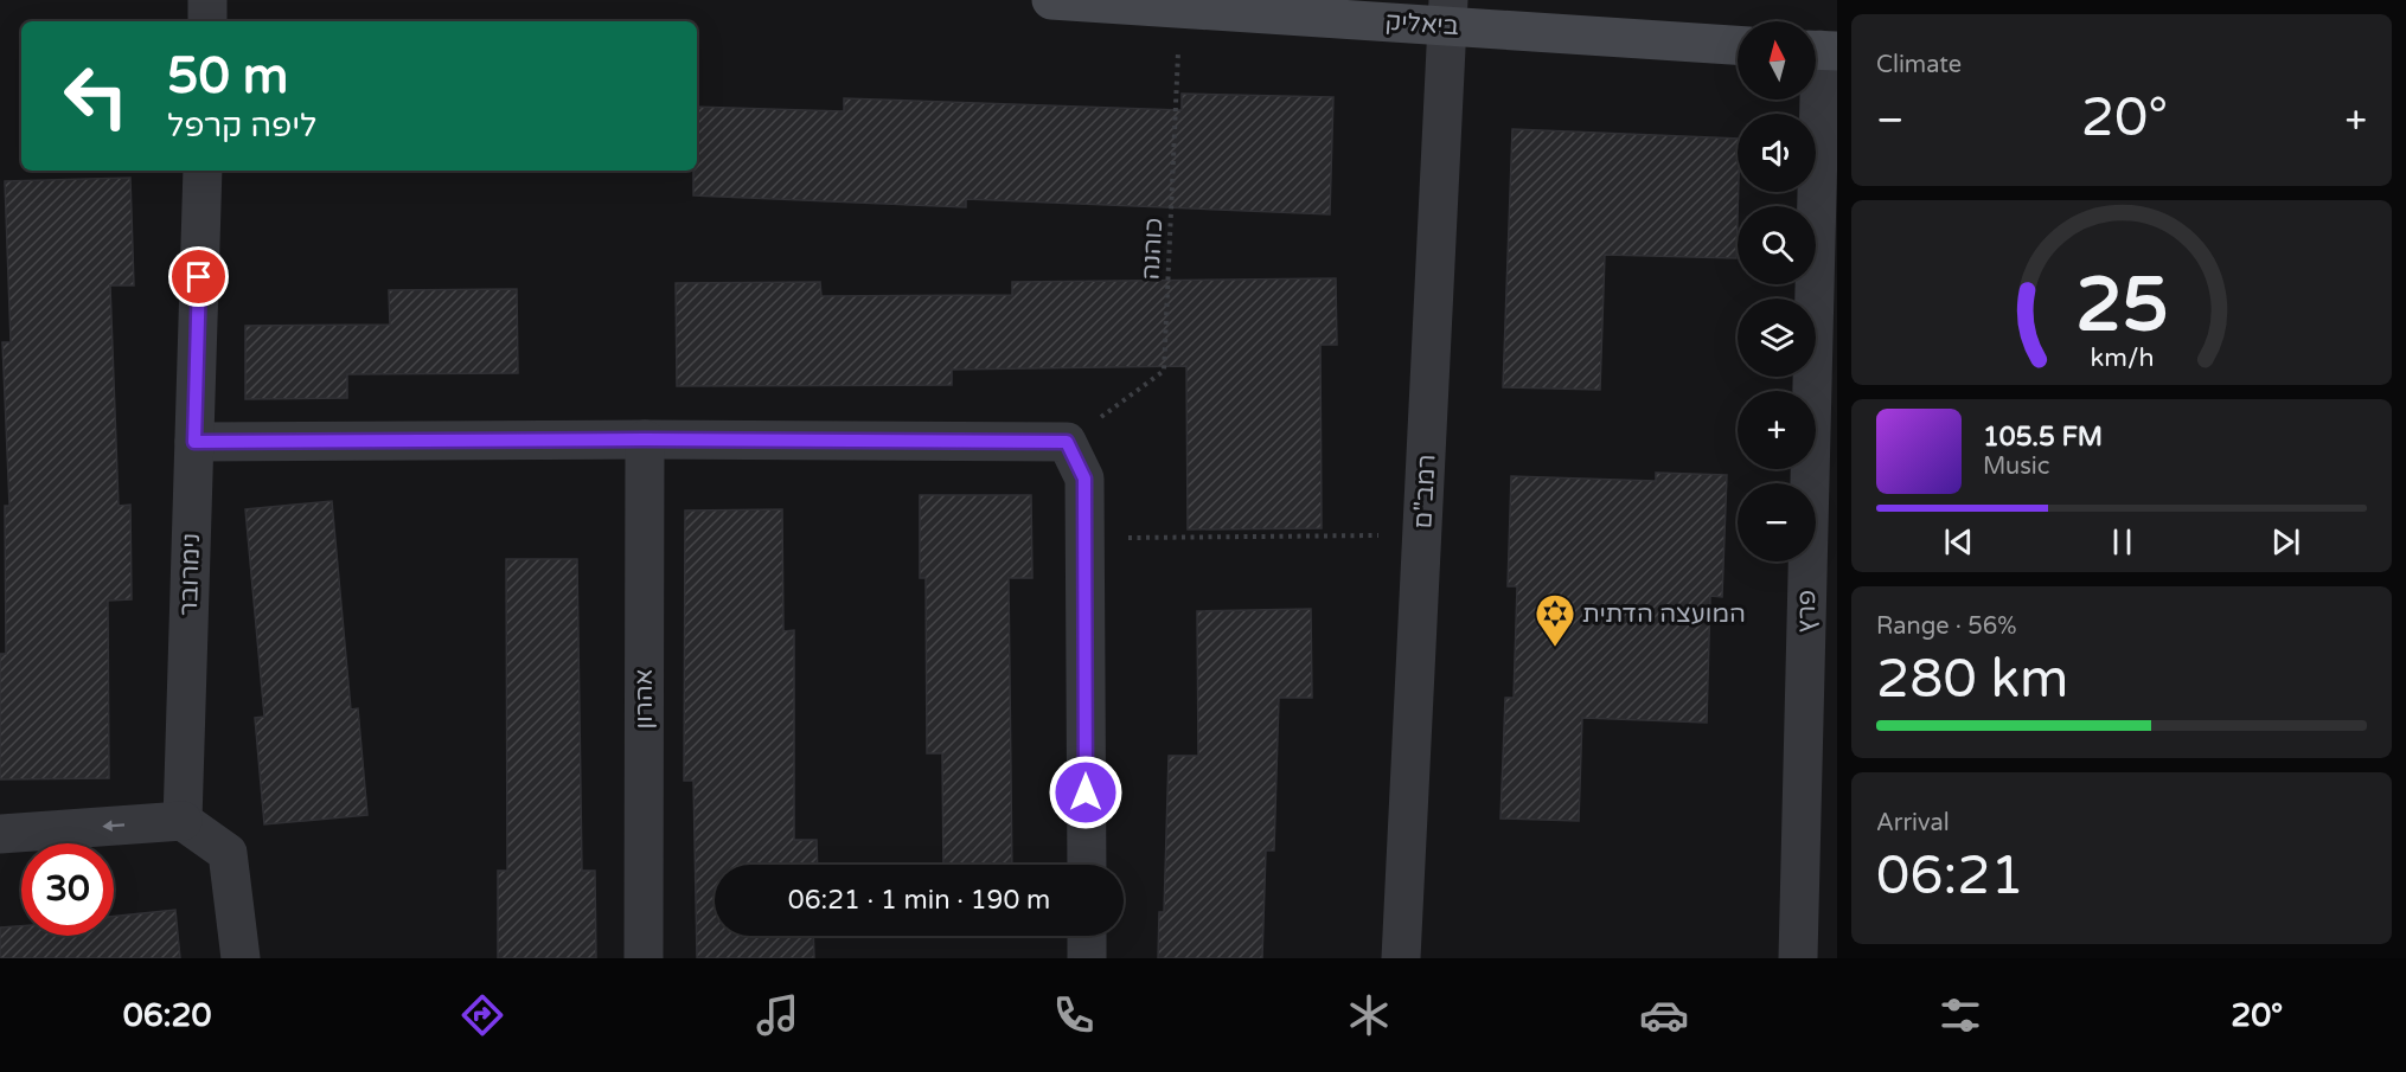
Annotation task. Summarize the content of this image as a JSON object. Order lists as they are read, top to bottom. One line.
{"streets":{"street":["ביאליק","רמב\"ם","נימרובר","פרץ","אהרון"],"path":["כוהנה"]},"crossings":[["ביאליק","כוהנה"],["ביאליק","רמב\"ם"]],"places":{"synagogue":["המועצה הדתית"]},"north":"top","page":{"tile":["Climate",["Range · 56%","280 km"],["Arrival","06:21"]],"map_buttons":["+","−"],"turn":["50 m","ליפה קרפל"],"heat":["−","20°","+"],"song":["105.5 FM","Music"],"limit":"30","trip":"06:21 · 1 min · 190 m","tabs":["06:20","20°"],"gauge":["25","km/h"]}}
